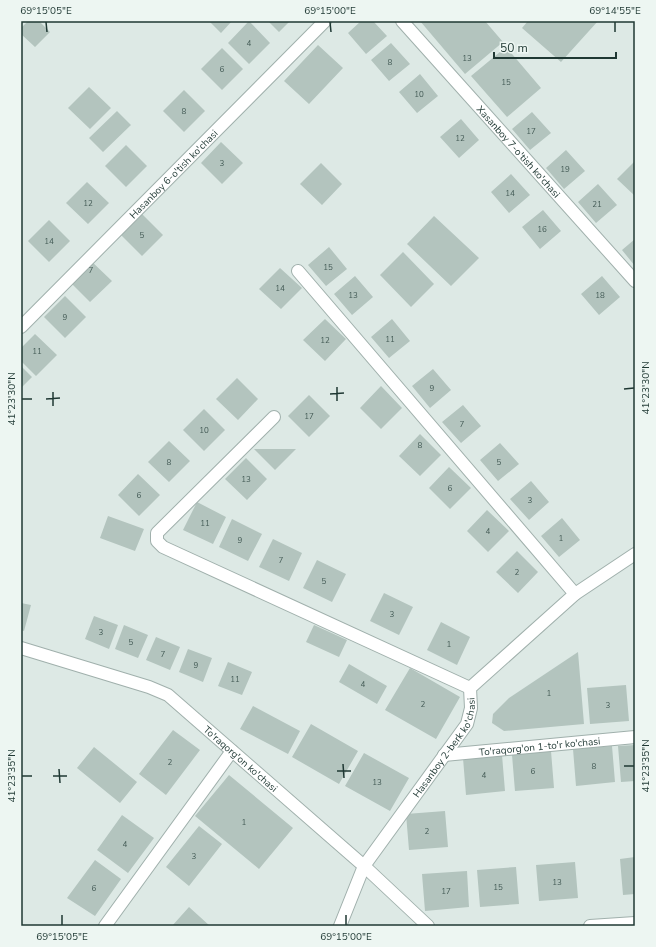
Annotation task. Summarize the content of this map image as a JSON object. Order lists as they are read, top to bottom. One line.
{"streets":{"street":["Xasanboy 7-o'tish ko'chasi","Hasanboy 6-o'tish ko'chasi","To'raqorg'on 1-to'r ko'chasi","Hasanboy 2-berk ko'chasi","To'raqorg'on ko'chasi"]},"crossings":[["To'raqorg'on 1-to'r ko'chasi","Hasanboy 2-berk ko'chasi"],["Hasanboy 2-berk ko'chasi","To'raqorg'on ko'chasi"]],"house_numbers":["4","13","8","6","15","10","8","17","12","3","19","14","12","21","16","5","14","15","7","14","13","18","9","11","12","11","9","17","7","10","8","8","5","13","6","6","3","11","4","1","9","7","2","5","3","3","5","1","7","9","11","4","1","2","3","2","8","6","4","13","1","2","4","3","13","15","6","17"],"scale_bar":"50 m","coordinates":["69°15'05\"E","69°15'00\"E","69°14'55\"E","41°23'30\"N","41°23'35\"N"]}
